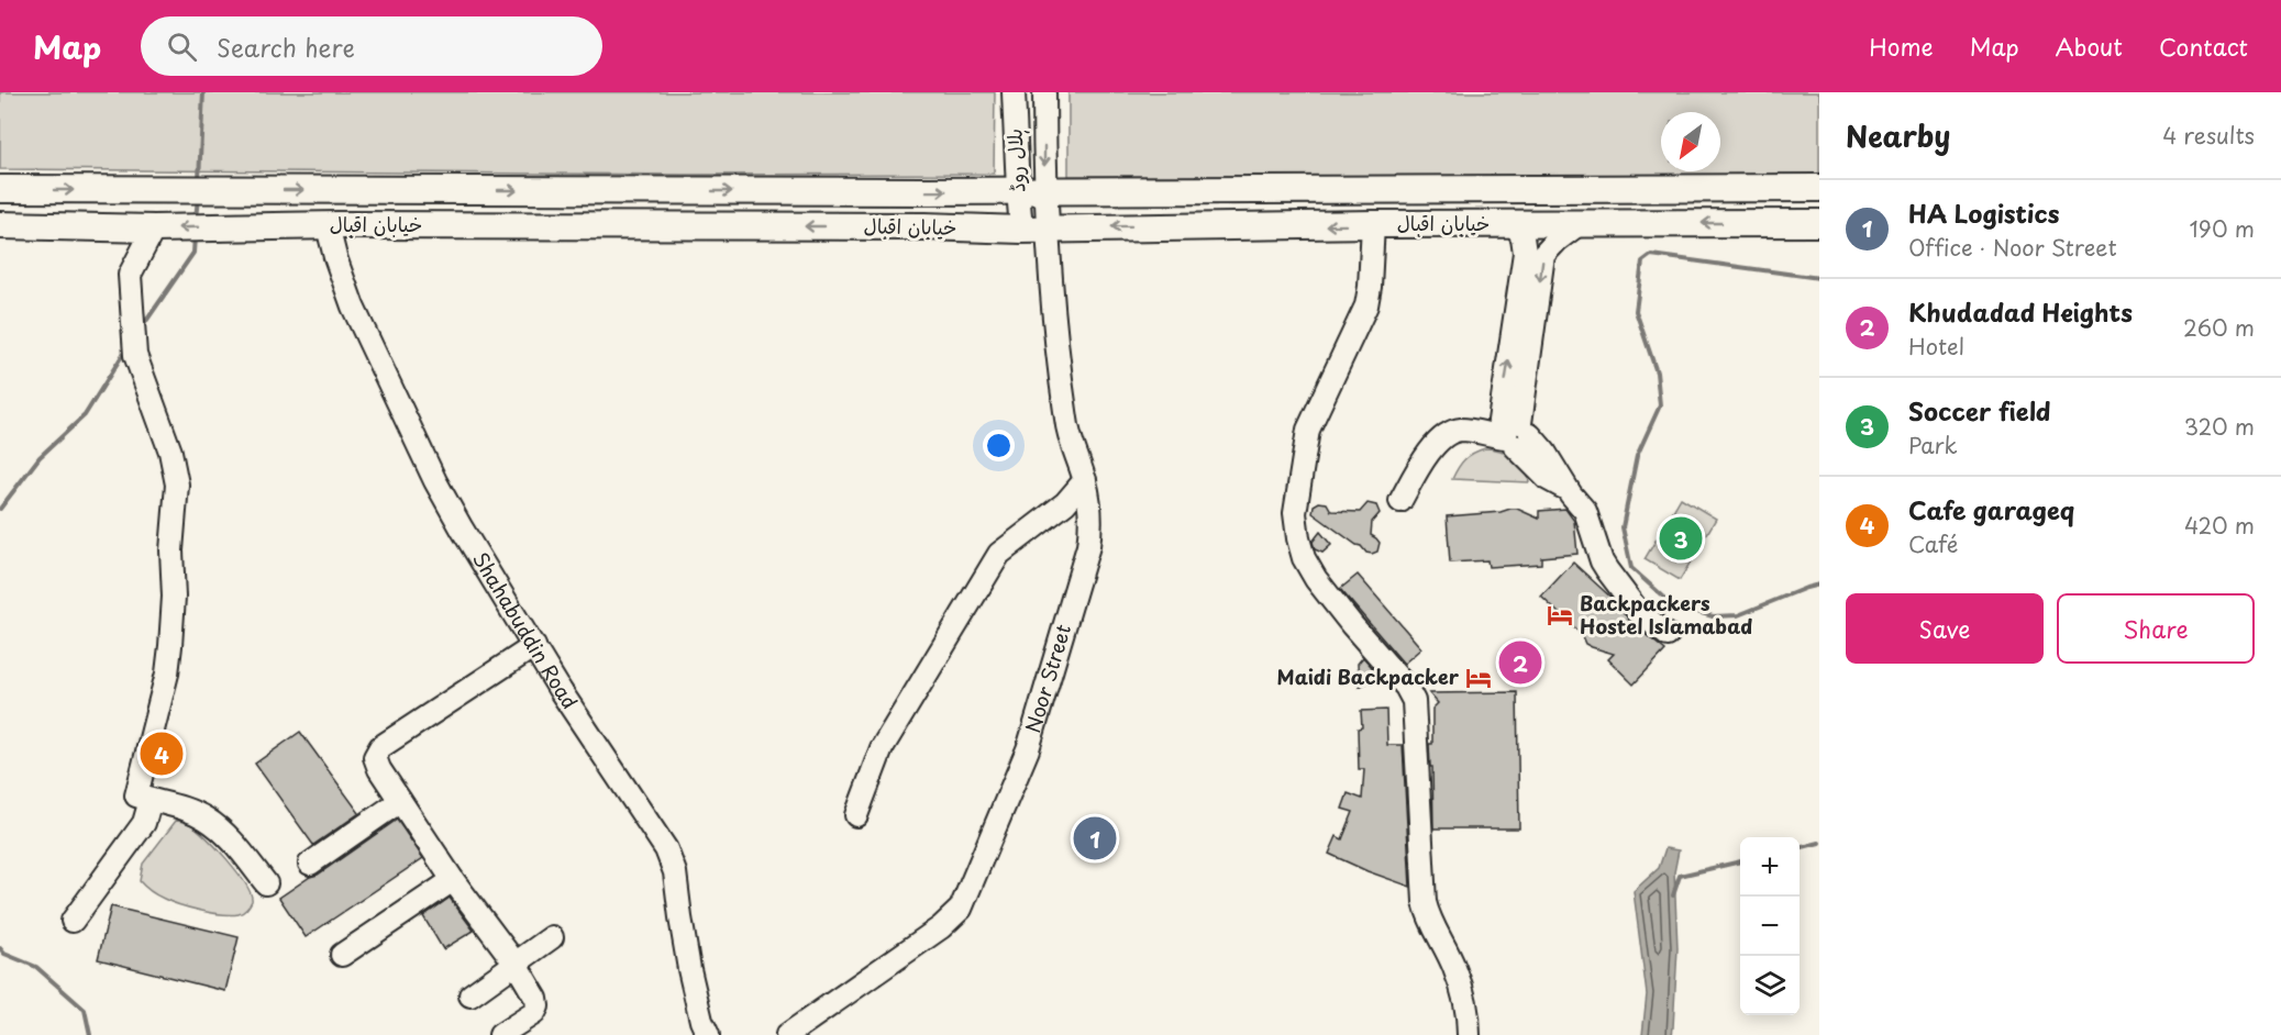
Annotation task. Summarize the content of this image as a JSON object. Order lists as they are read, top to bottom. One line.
{"streets":{"main road":["خیابان اقبال"],"street":["ہلال روڈ","Shahabuddin Road","Noor Street"]},"crossings":[["ہلال روڈ","خیابان اقبال"],["ہلال روڈ","Noor Street"],["خیابان اقبال","Shahabuddin Road"],["خیابان اقبال","Noor Street"]],"places":{"hotel":["Backpackers Hostel Islamabad","Maidi Backpacker"]},"north":"bottom left","page":{"header":"Map","search":"Search here","nav":["Home","Map","About","Contact"],"heading":["Nearby","4 results"],"list":[{"mark":"1","name":"HA Logistics","note":"Office · Noor Street","value":"190 m"},{"mark":"2","name":"Khudadad Heights","note":"Hotel","value":"260 m"},{"mark":"3","name":"Soccer field","note":"Park","value":"320 m"},{"mark":"4","name":"Cafe garageq","note":"Café","value":"420 m"}],"pins":["3","2","4","1"],"buttons":["Save","Share"],"map_buttons":["+","−"]}}
